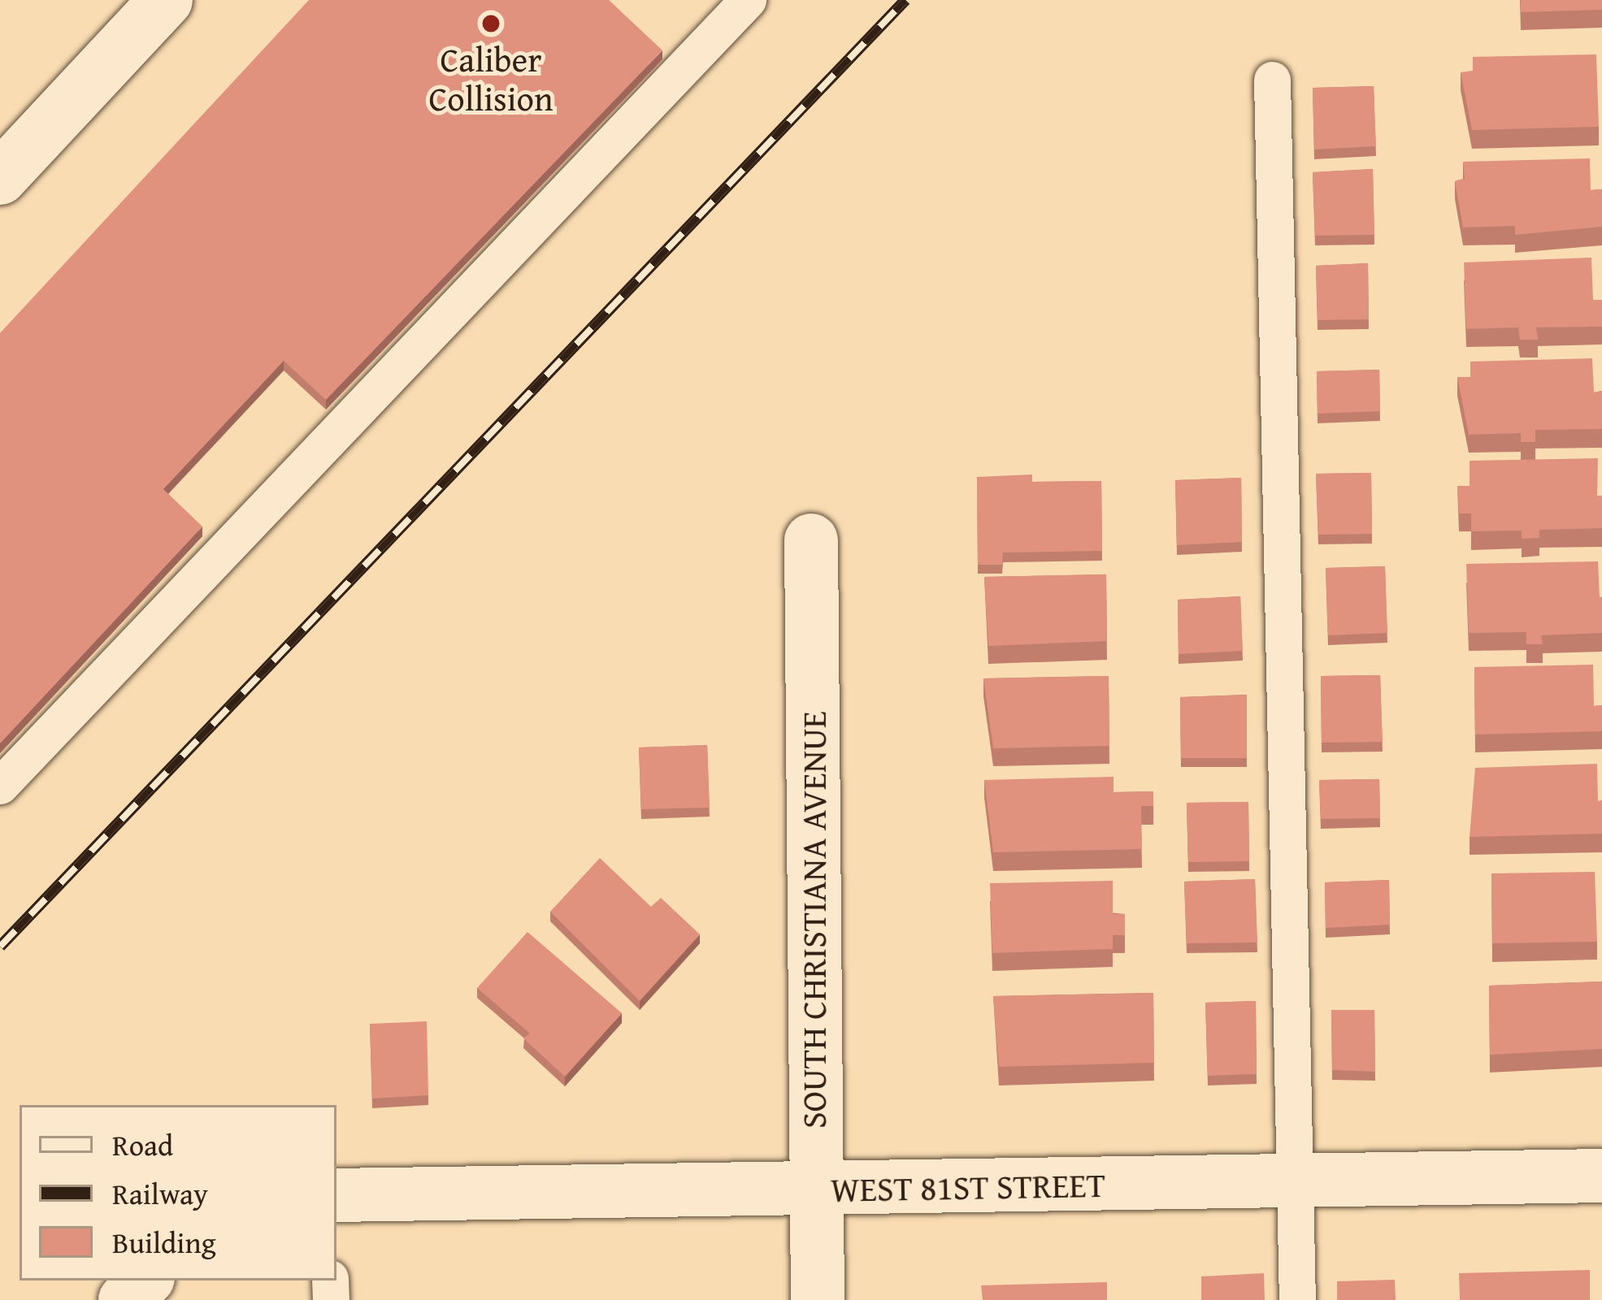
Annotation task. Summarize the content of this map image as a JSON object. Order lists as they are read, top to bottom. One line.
{"streets":{"street":["SOUTH CHRISTIANA AVENUE","WEST 81ST STREET"]},"crossings":[["SOUTH CHRISTIANA AVENUE","WEST 81ST STREET"]],"places":["Caliber Collision"],"legend":["Road","Railway","Building"]}
